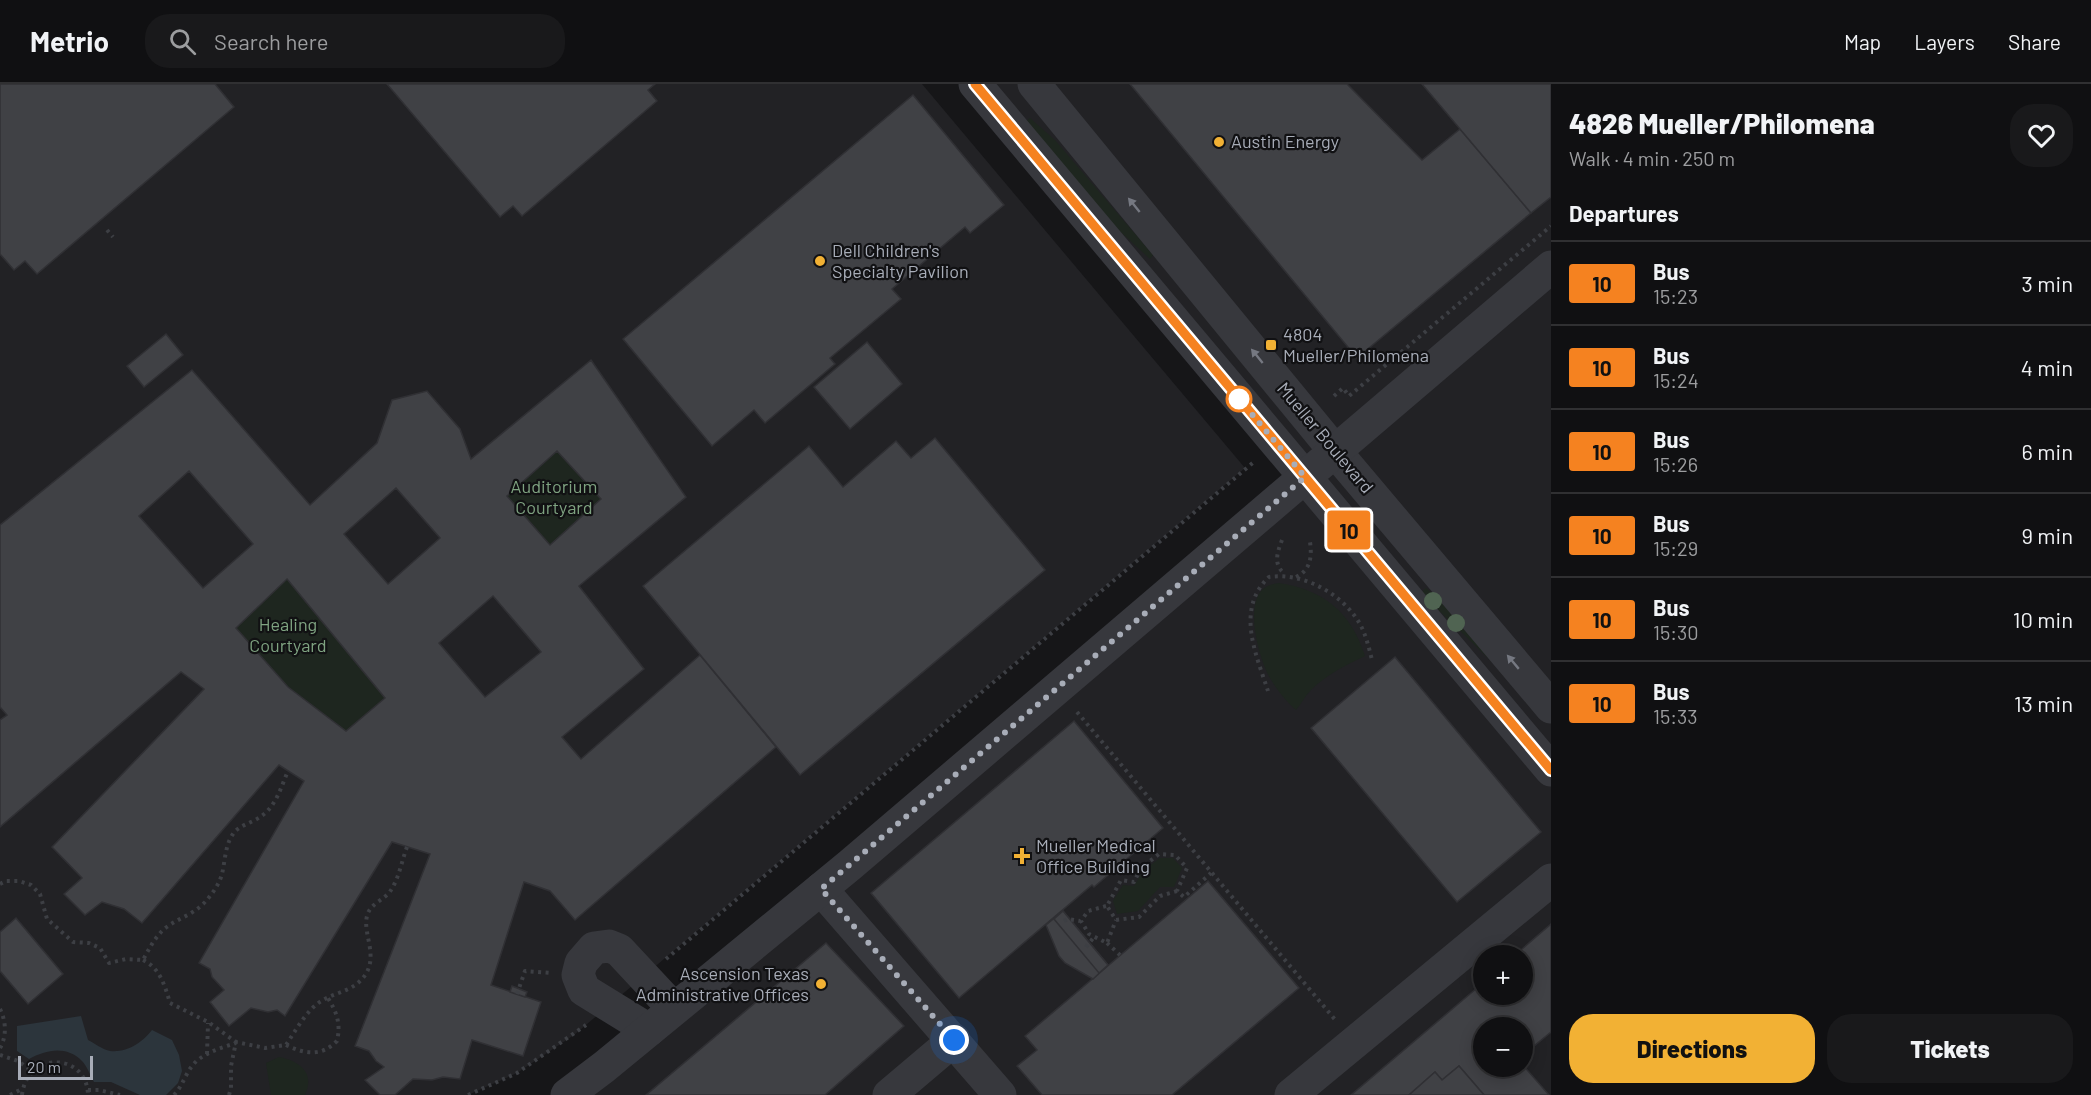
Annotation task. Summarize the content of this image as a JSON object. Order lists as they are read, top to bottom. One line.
{"streets":{"street":["Mueller Boulevard"]},"parks":["Auditorium Courtyard","Healing Courtyard"],"places":{"other":["Austin Energy","Dell Children's Specialty Pavilion","Ascension Texas Administrative Offices"],"transit":["4804 Mueller/Philomena"],"health":["Mueller Medical Office Building"]},"lines":["bus line 10"],"scale_bar":"20 m","page":{"header":"Metrio","search":"Search here","nav":["Map","Layers","Share"],"on_map":"10","heading":[["4826 Mueller/Philomena","Walk · 4 min · 250 m"],"Departures"],"list":[{"mark":"10","name":"Bus","note":"15:23","value":"3 min"},{"mark":"10","name":"Bus","note":"15:24","value":"4 min"},{"mark":"10","name":"Bus","note":"15:26","value":"6 min"},{"mark":"10","name":"Bus","note":"15:29","value":"9 min"},{"mark":"10","name":"Bus","note":"15:30","value":"10 min"},{"mark":"10","name":"Bus","note":"15:33","value":"13 min"}],"map_buttons":["+","−"],"buttons":["Directions","Tickets"],"scale":"20 m"}}
